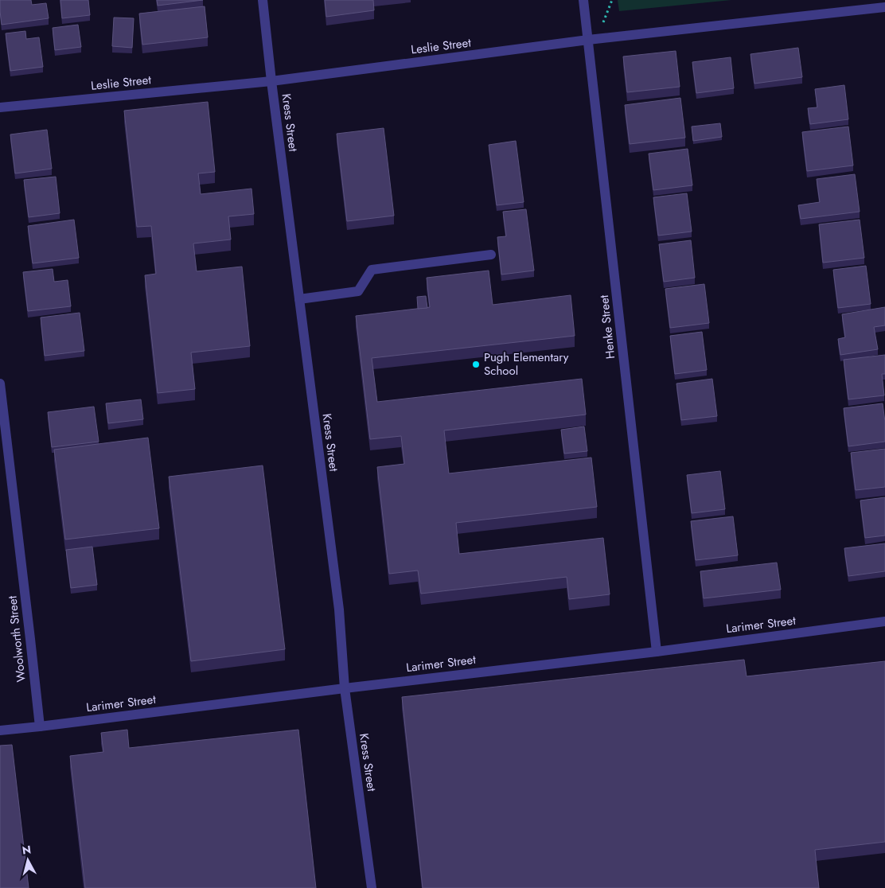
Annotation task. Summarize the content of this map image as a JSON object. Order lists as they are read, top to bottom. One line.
{"streets":{"street":["Leslie Street","Kress Street","Henke Street","Larimer Street","Woolworth Street"]},"crossings":[["Leslie Street","Kress Street"],["Leslie Street","Henke Street"],["Kress Street","Larimer Street"],["Henke Street","Larimer Street"],["Larimer Street","Woolworth Street"]],"places":["Pugh Elementary School"],"north":"top"}
